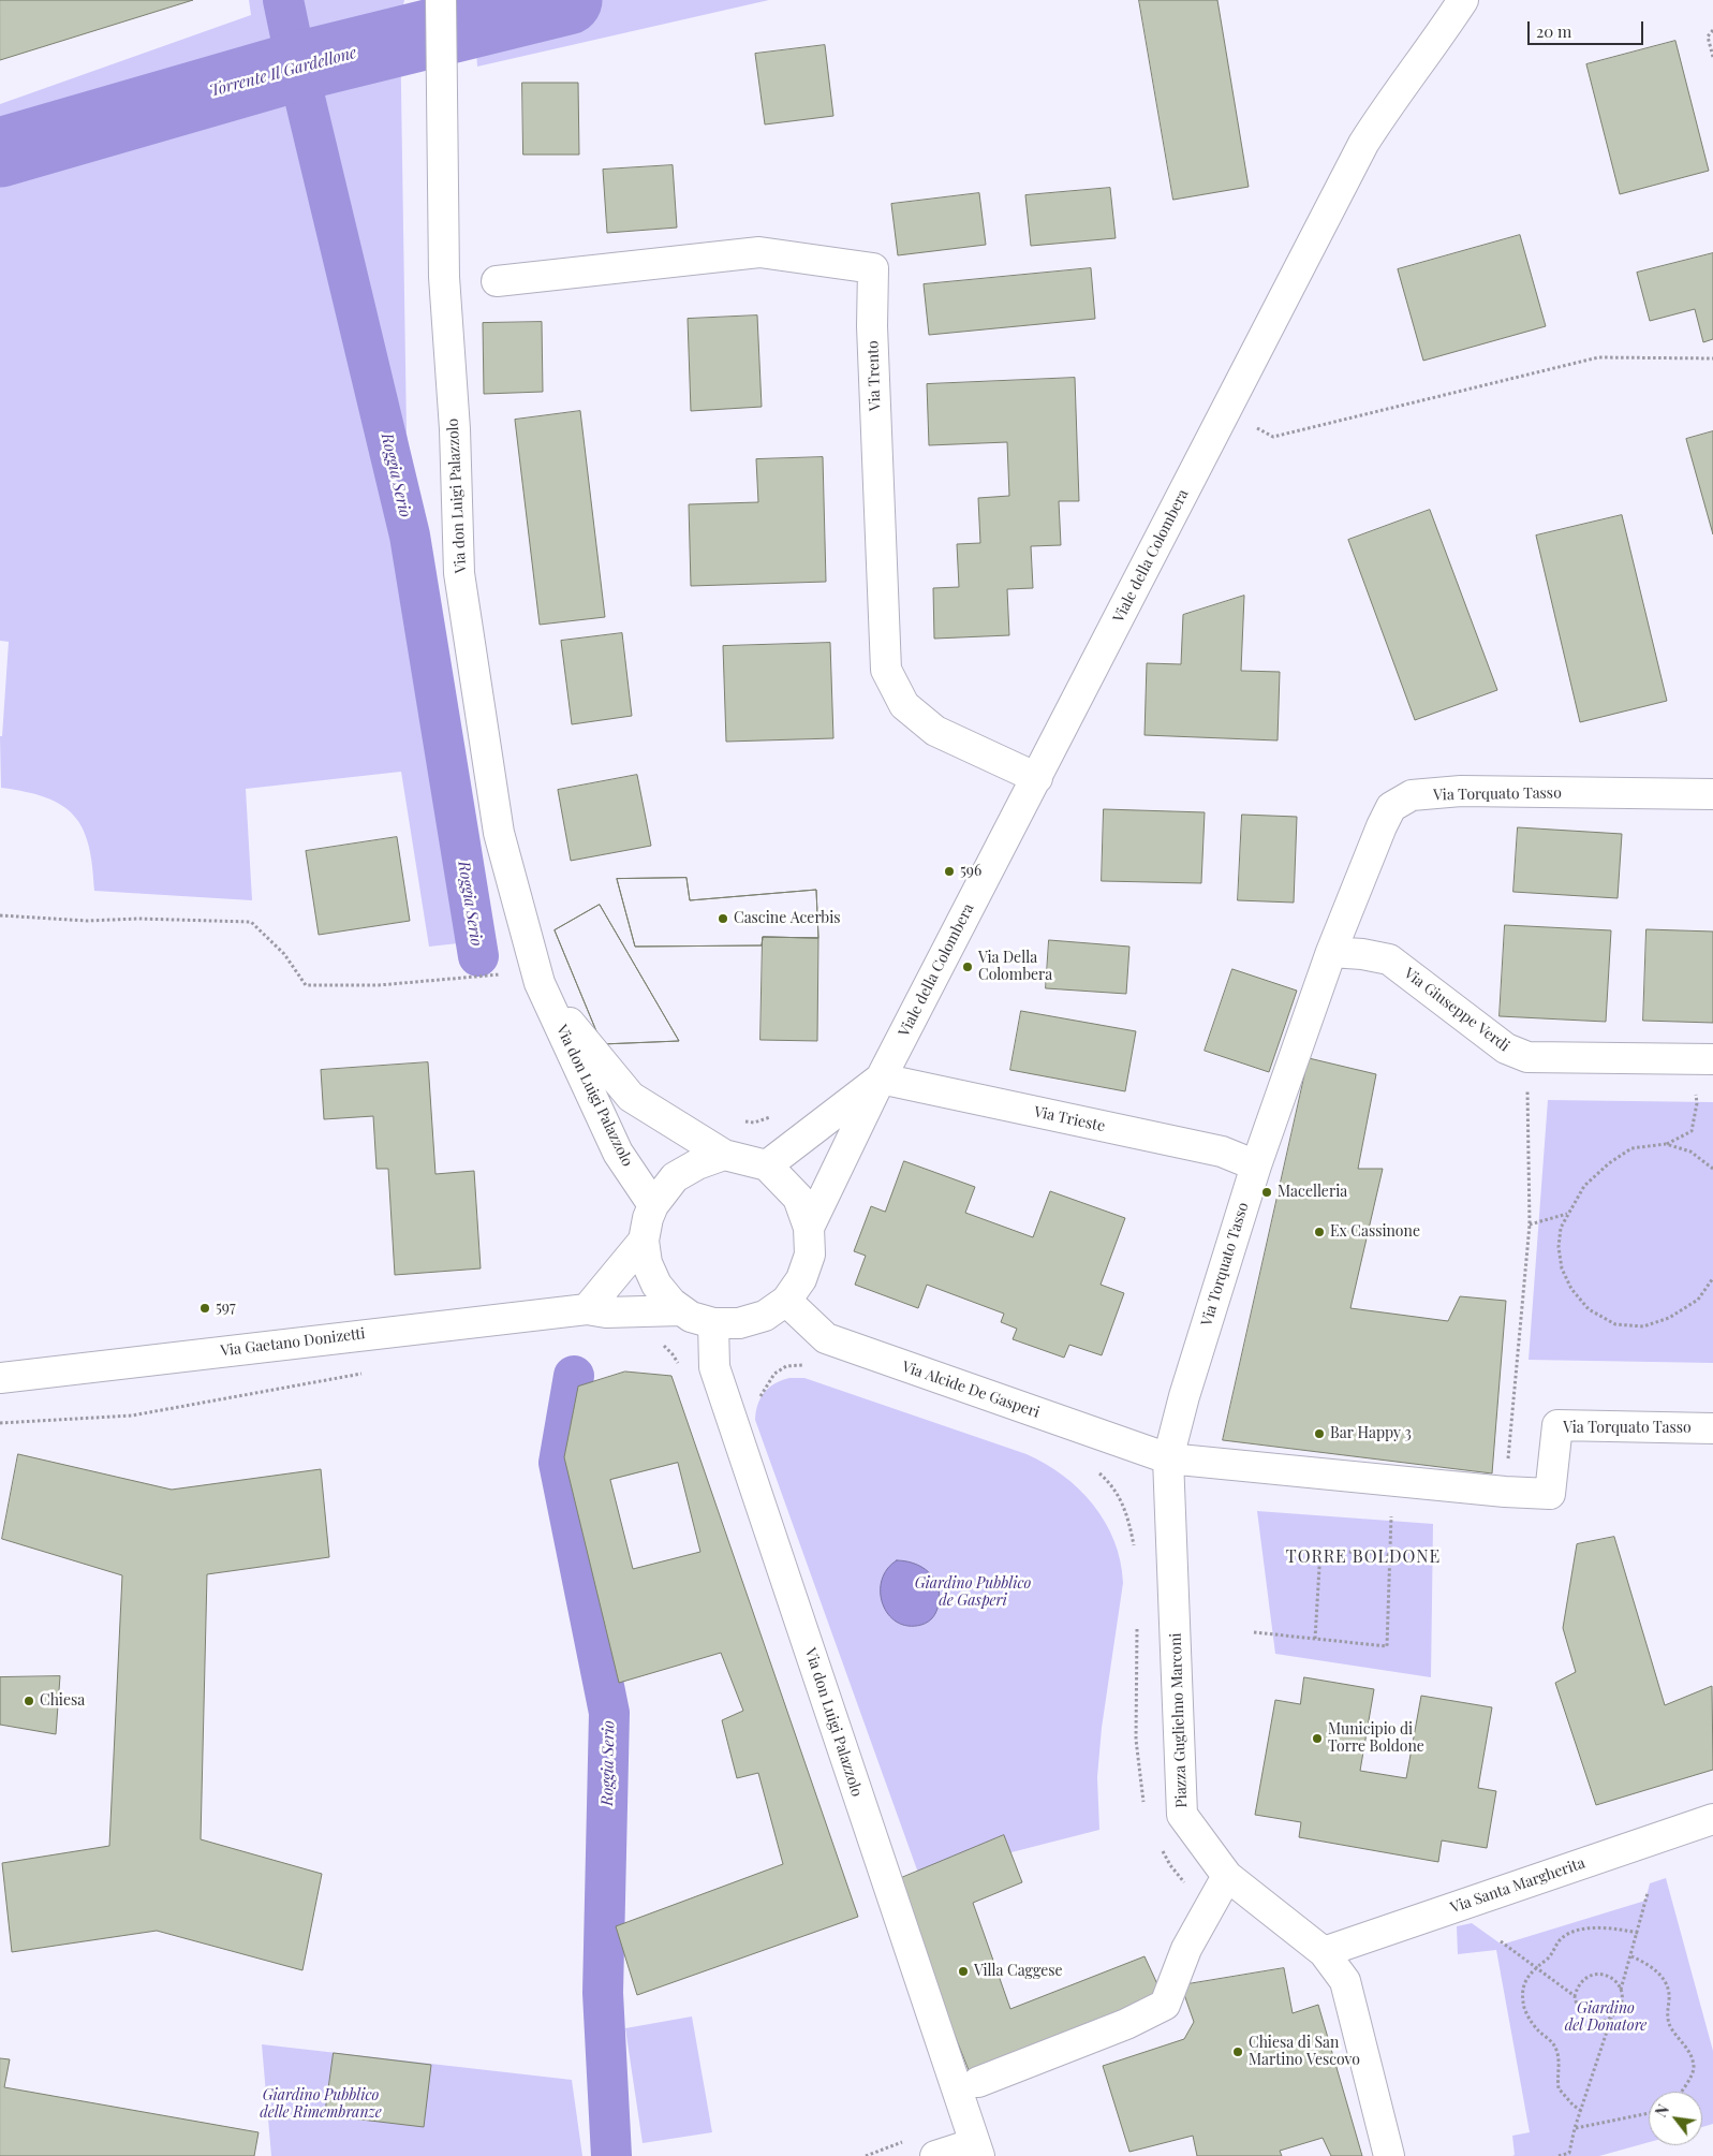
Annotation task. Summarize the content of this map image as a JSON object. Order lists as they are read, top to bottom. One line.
{"streets":{"street":["Via Trento","Via don Luigi Palazzolo","Viale della Colombera","Via Torquato Tasso","Via Giuseppe Verdi","Via Trieste","Via Gaetano Donizetti","Via Alcide De Gasperi","Piazza Guglielmo Marconi","Via Santa Margherita"]},"crossings":[["Via Trento","Viale della Colombera"],["Via don Luigi Palazzolo","Viale della Colombera"],["Via don Luigi Palazzolo","Via Gaetano Donizetti"],["Via don Luigi Palazzolo","Via Alcide De Gasperi"],["Viale della Colombera","Via Trieste"],["Viale della Colombera","Via Gaetano Donizetti"],["Viale della Colombera","Via Alcide De Gasperi"],["Via Torquato Tasso","Via Giuseppe Verdi"],["Via Torquato Tasso","Via Trieste"],["Via Torquato Tasso","Via Alcide De Gasperi"],["Via Torquato Tasso","Piazza Guglielmo Marconi"],["Via Gaetano Donizetti","Via Alcide De Gasperi"],["Via Alcide De Gasperi","Piazza Guglielmo Marconi"],["Piazza Guglielmo Marconi","Via Santa Margherita"]],"districts":["TORRE BOLDONE"],"water":["Torrente Il Gardellone","Roggia Serio"],"parks":["Giardino Pubblico de Gasperi","Giardino del Donatore","Giardino Pubblico delle Rimembranze"],"places":["596","Cascine Acerbis","Via Della Colombera","Macelleria","Ex Cassinone","597","Bar Happy 3","Chiesa","Municipio di Torre Boldone","Villa Caggese","Chiesa di San Martino Vescovo"],"scale_bar":"20 m","north":"top left"}
